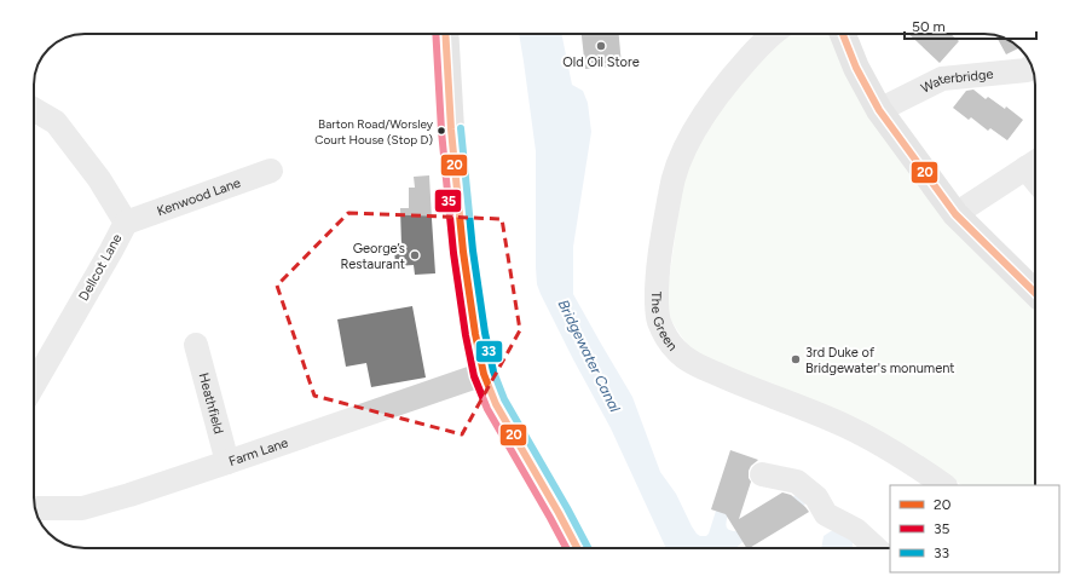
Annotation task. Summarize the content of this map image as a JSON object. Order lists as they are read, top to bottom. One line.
{"streets":{"street":["Waterbridge","Kenwood Lane","Dellcot Lane","The Green","Heathfield","Farm Lane"]},"crossings":[["Kenwood Lane","Dellcot Lane"],["Heathfield","Farm Lane"]],"water":["Bridgewater Canal"],"places":["Old Oil Store","Barton Road/Worsley Court House (Stop D)","George’s Restaurant","3rd Duke of Bridgewater's monument"],"lines":["transit line 20","transit line 35","transit line 33"],"legend":["20","35","33"],"scale_bar":"50 m"}
